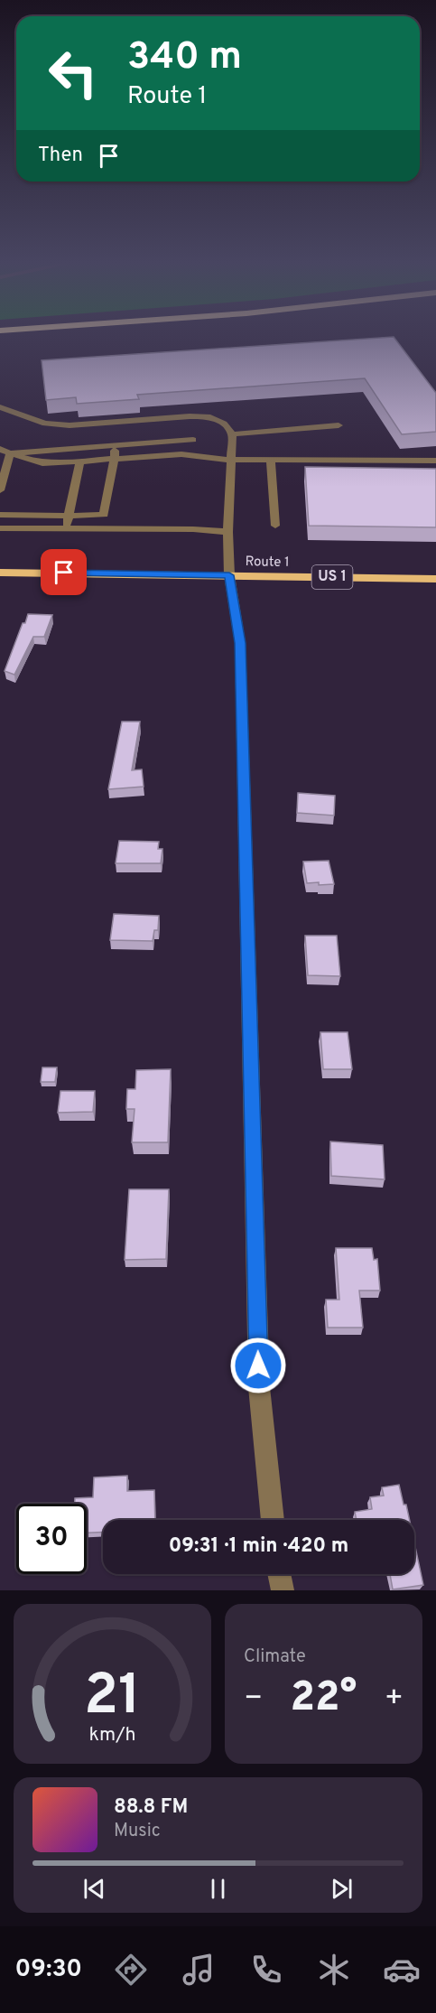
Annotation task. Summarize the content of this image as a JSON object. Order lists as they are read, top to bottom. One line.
{"streets":{"main road":["Route 1","US 1"]},"page":{"turn":["340 m","Route 1"],"then":"Then","limit":"30","trip":"09:31 · 1 min · 420 m","tile":"Climate","heat":["−","22°","+"],"song":["88.8 FM","Music"],"tabs":"09:30","gauge":["21","km/h"]}}
